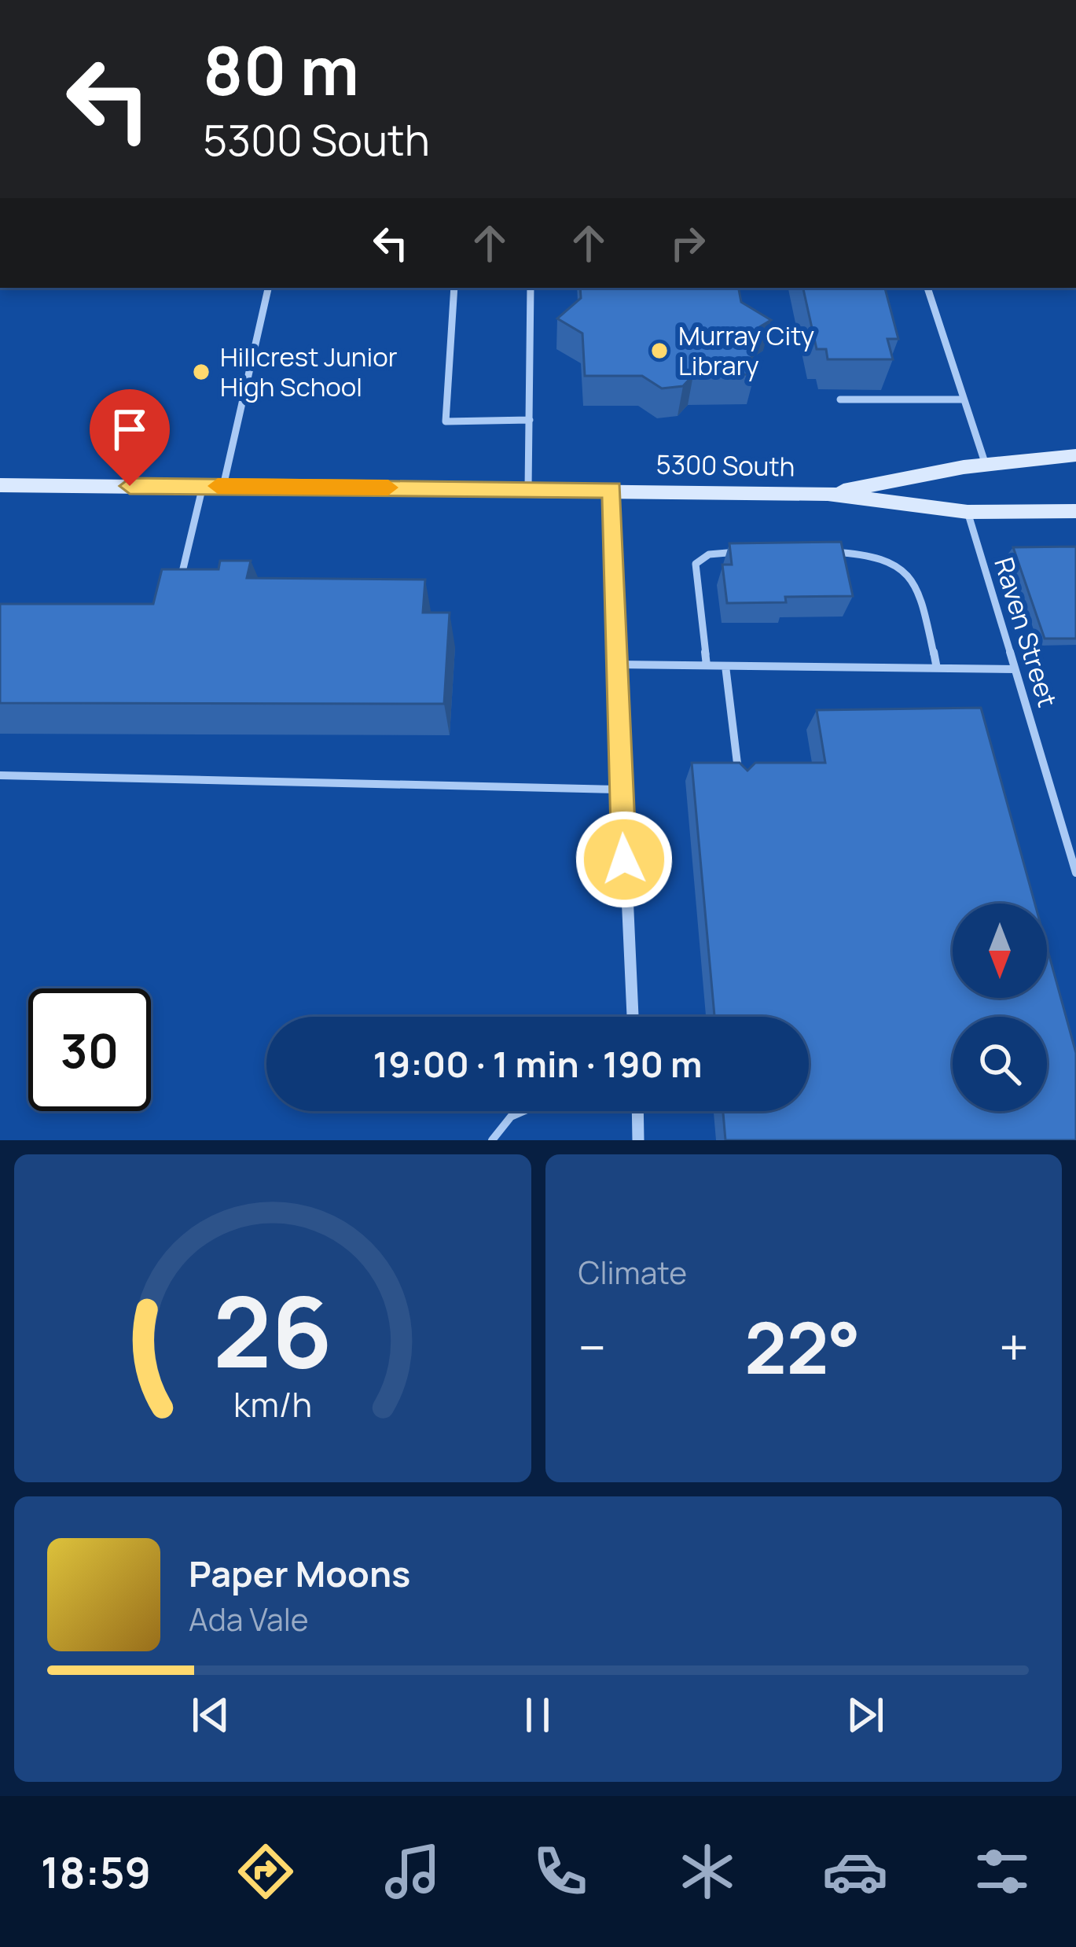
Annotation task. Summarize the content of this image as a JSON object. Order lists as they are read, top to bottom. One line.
{"streets":{"main road":["5300 South"],"lane":["Raven Street"]},"crossings":[["5300 South","Raven Street"]],"places":["Murray City Library","Hillcrest Junior High School"],"north":"bottom","page":{"turn":["80 m","5300 South"],"limit":"30","trip":"19:00 · 1 min · 190 m","tile":"Climate","heat":["−","22°","+"],"song":["Paper Moons","Ada Vale"],"tabs":"18:59","gauge":["26","km/h"]}}
